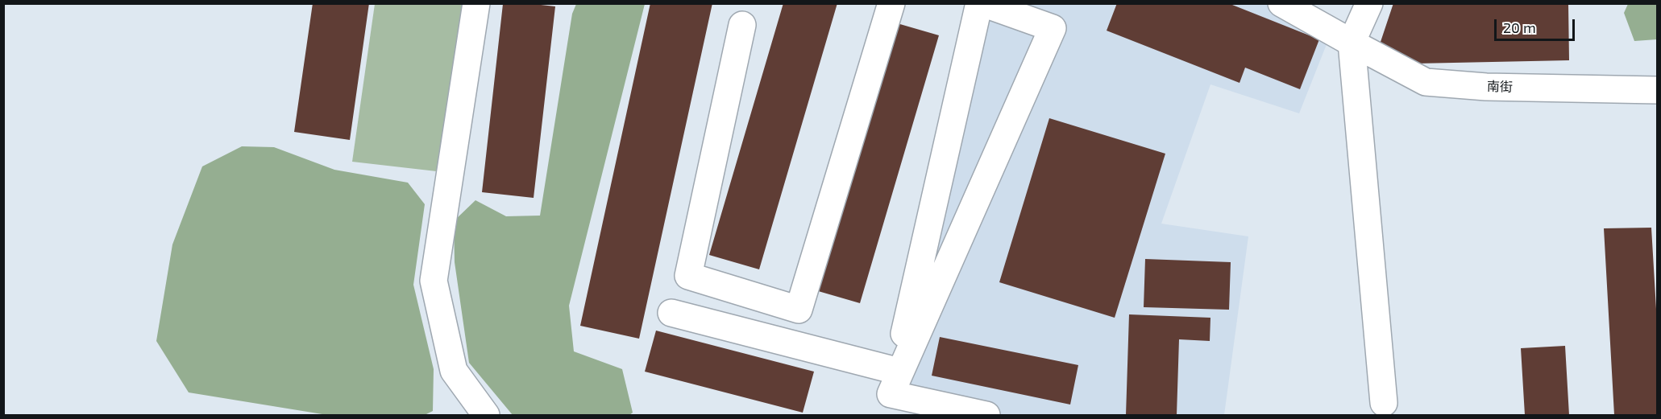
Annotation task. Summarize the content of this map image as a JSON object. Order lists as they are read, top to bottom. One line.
{"streets":{"street":["南街"]},"scale_bar":"20 m"}
